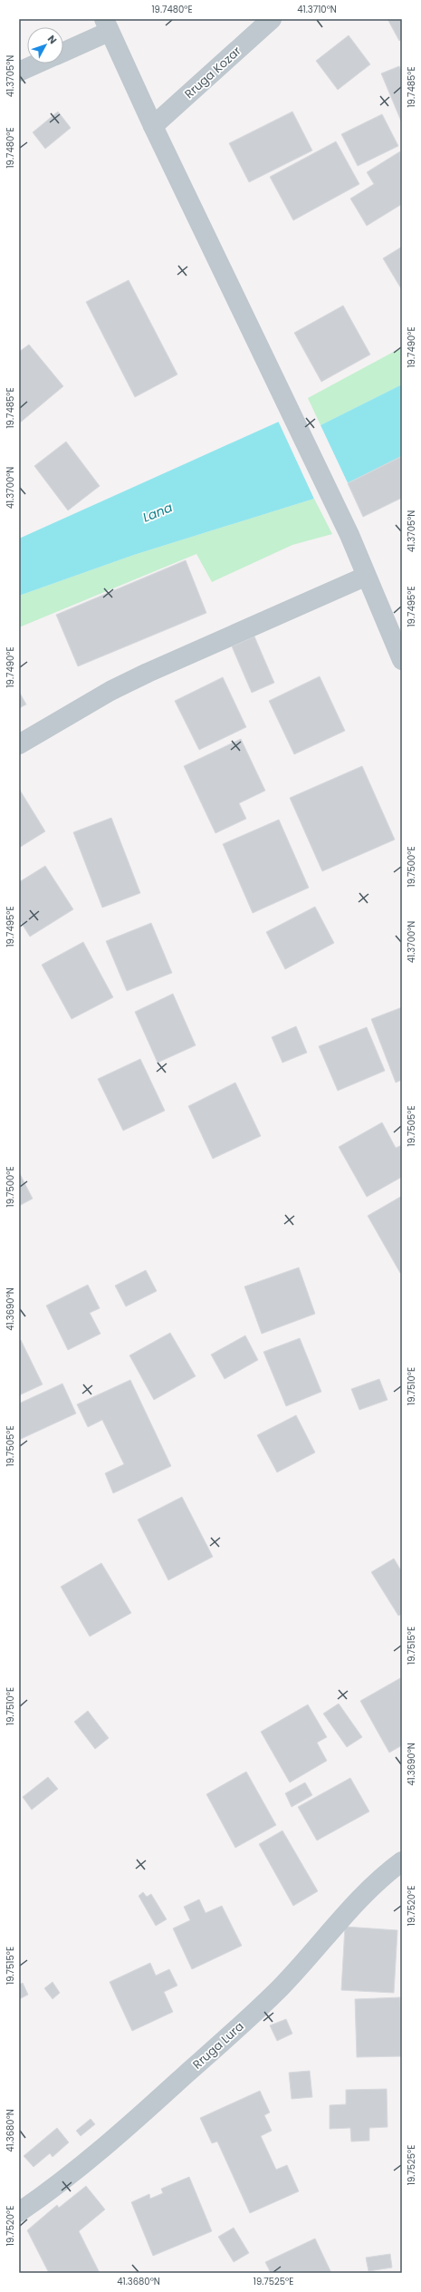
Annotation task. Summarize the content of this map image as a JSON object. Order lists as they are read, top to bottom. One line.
{"streets":{"street":["Rruga Kozar","Rruga Lura"]},"water":["Lana"],"north":"top right","coordinates":["19.7480°E","41.3710°N","41.3705°N","19.7485°E","19.7490°E","41.3700°N","19.7495°E","19.7500°E","19.7505°E","41.3690°N","19.7510°E","19.7515°E","19.7520°E","41.3680°N","19.7525°E"]}
